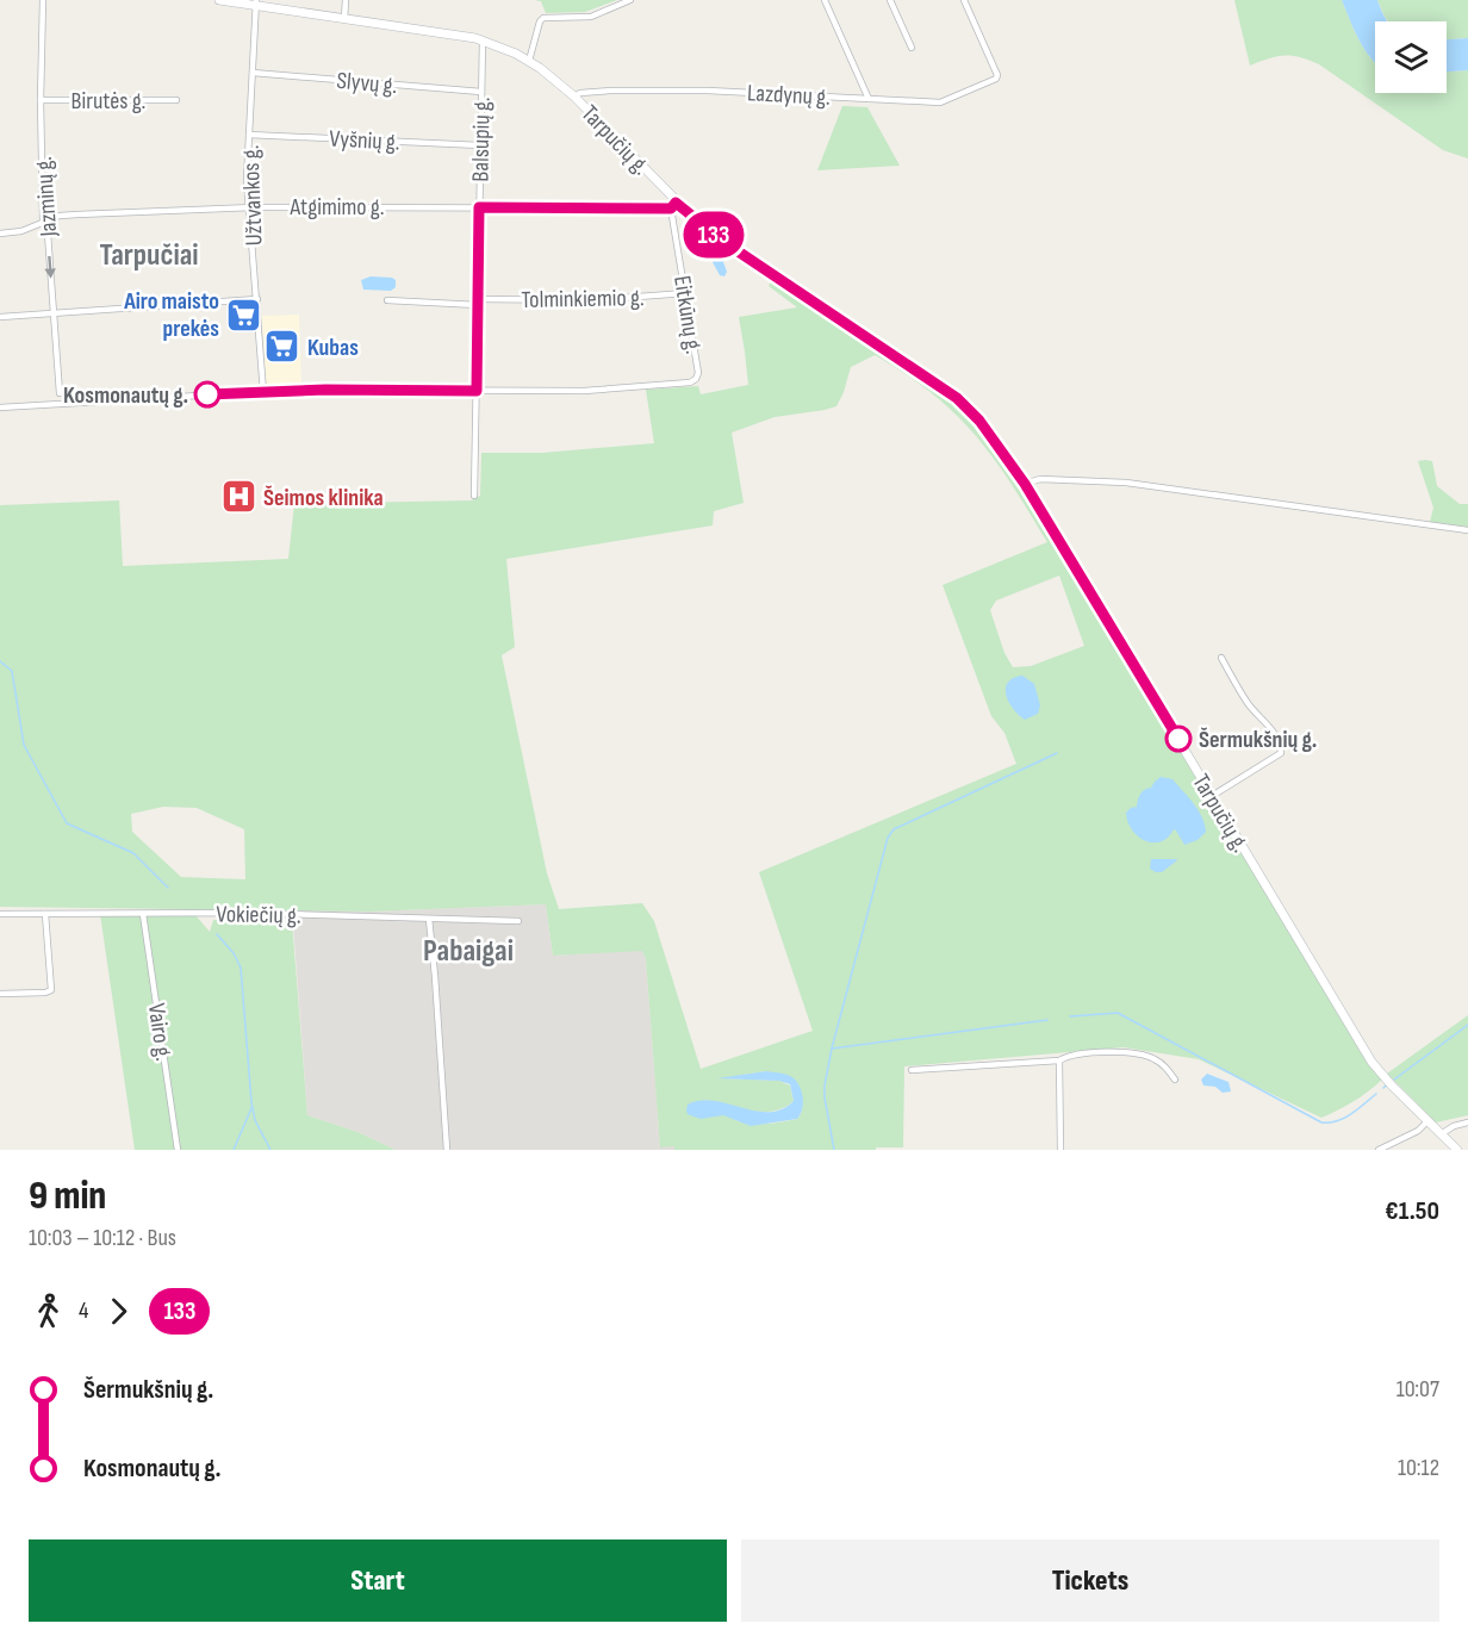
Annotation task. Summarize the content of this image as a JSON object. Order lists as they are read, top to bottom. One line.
{"streets":{"main road":["Tarpučių g."],"street":["Slyvų g.","Lazdynų g.","Birutės g.","Vyšnių g.","Balsupių g.","Užtvankos g.","Jazminų g.","Atgimimo g.","Tolminkiemio g.","Eitkūnų g.","Vokiečių g.","Vairo g."]},"crossings":[["Slyvų g.","Balsupių g."],["Slyvų g.","Užtvankos g."],["Lazdynų g.","Tarpučių g."],["Birutės g.","Jazminų g."],["Vyšnių g.","Balsupių g."],["Vyšnių g.","Užtvankos g."],["Balsupių g.","Tarpučių g."],["Balsupių g.","Atgimimo g."],["Balsupių g.","Tolminkiemio g."],["Balsupių g.","Eitkūnų g."],["Tarpučių g.","Užtvankos g."],["Tarpučių g.","Atgimimo g."],["Tarpučių g.","Eitkūnų g."],["Užtvankos g.","Atgimimo g."],["Jazminų g.","Atgimimo g."],["Atgimimo g.","Eitkūnų g."],["Tolminkiemio g.","Eitkūnų g."],["Vokiečių g.","Vairo g."]],"districts":["Tarpučiai","Pabaigai"],"places":{"supermarket":["Airo maisto prekės","Kubas"],"other":["Kosmonautų g.","Šermukšnių g."],"hospital":["Šeimos klinika"]},"lines":["bus line 133"],"page":{"on_map":"133","heading":["9 min","10:03 – 10:12 · Bus","€1.50"],"legs":["4","133"],"list":[{"name":"Šermukšnių g.","value":"10:07"},{"name":"Kosmonautų g.","value":"10:12"}],"buttons":["Start","Tickets"]}}
